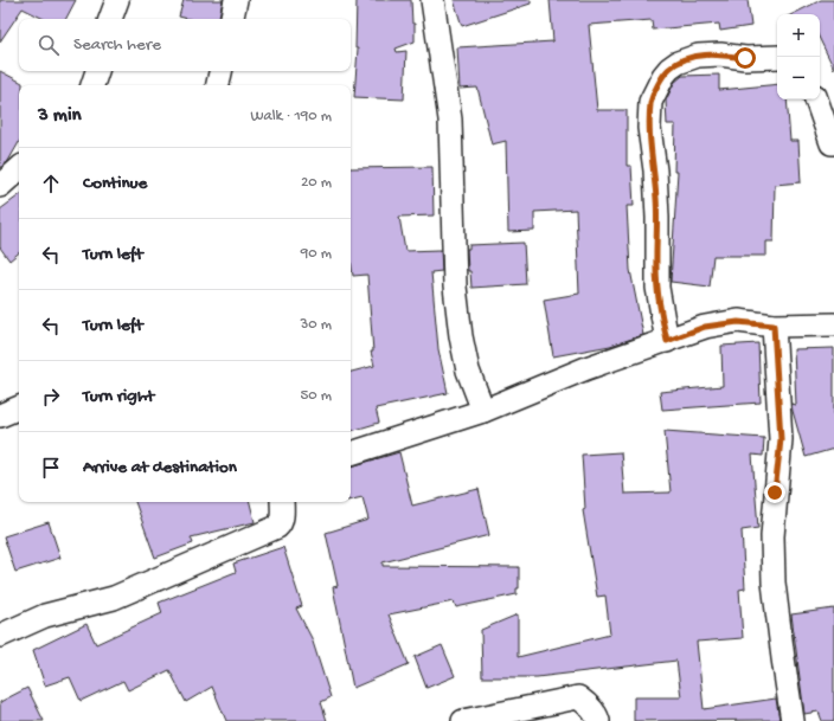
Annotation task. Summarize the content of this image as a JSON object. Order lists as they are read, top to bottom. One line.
{"page":{"map_buttons":["+","−"],"search":"Search here","heading":["3 min","Walk · 190 m"],"list":[["Continue","20 m"],["Turn left","90 m"],["Turn left","30 m"],["Turn right","50 m"],"Arrive at destination"]}}
